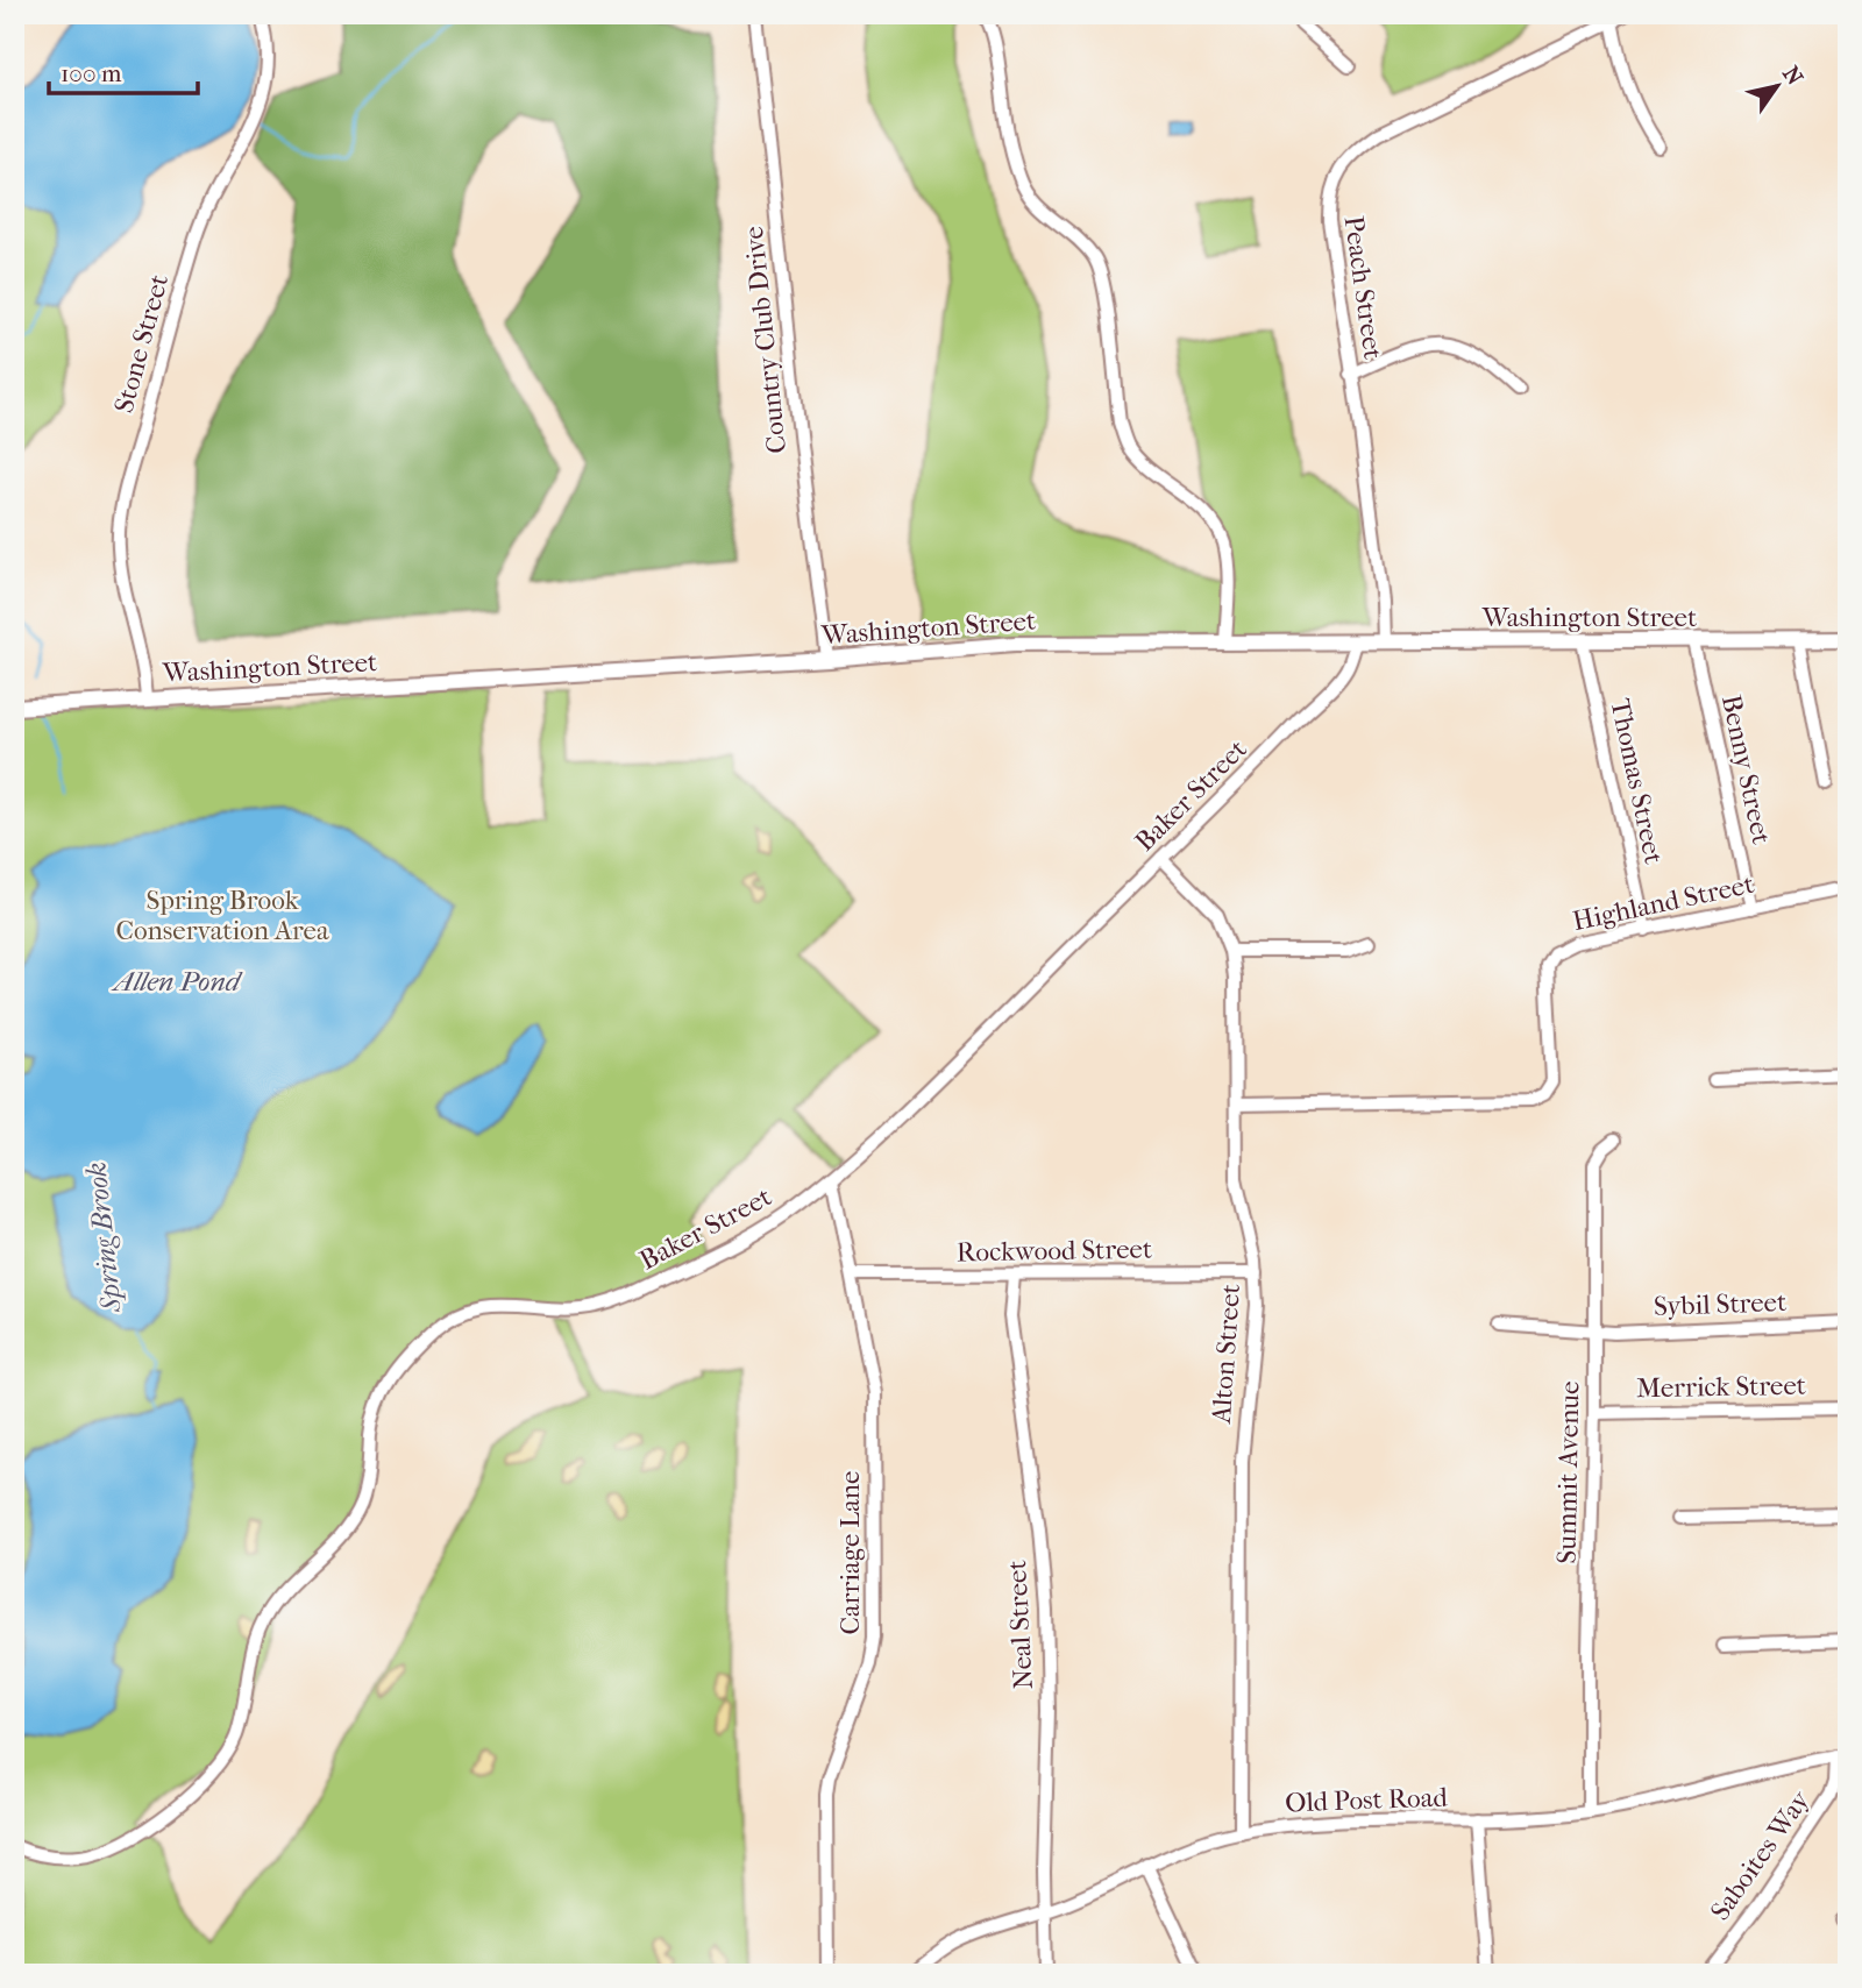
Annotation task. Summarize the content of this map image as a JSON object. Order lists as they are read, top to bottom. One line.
{"streets":{"main road":["Washington Street"],"street":["Peach Street","Country Club Drive","Stone Street","Benny Street","Thomas Street","Baker Street","Highland Street","Rockwood Street","Sybil Street","Alton Street","Merrick Street","Summit Avenue","Carriage Lane","Neal Street","Old Post Road","Saboites Way"]},"crossings":[["Peach Street","Washington Street"],["Country Club Drive","Washington Street"],["Stone Street","Washington Street"],["Washington Street","Benny Street"],["Washington Street","Thomas Street"],["Washington Street","Baker Street"],["Benny Street","Highland Street"],["Thomas Street","Highland Street"],["Baker Street","Alton Street"],["Baker Street","Carriage Lane"],["Highland Street","Alton Street"],["Rockwood Street","Alton Street"],["Rockwood Street","Carriage Lane"],["Rockwood Street","Neal Street"],["Sybil Street","Summit Avenue"],["Alton Street","Old Post Road"],["Merrick Street","Summit Avenue"],["Summit Avenue","Old Post Road"],["Neal Street","Old Post Road"],["Old Post Road","Saboites Way"]],"water":["Allen Pond","Spring Brook"],"parks":["Spring Brook Conservation Area"],"scale_bar":"100 m","north":"top right"}
